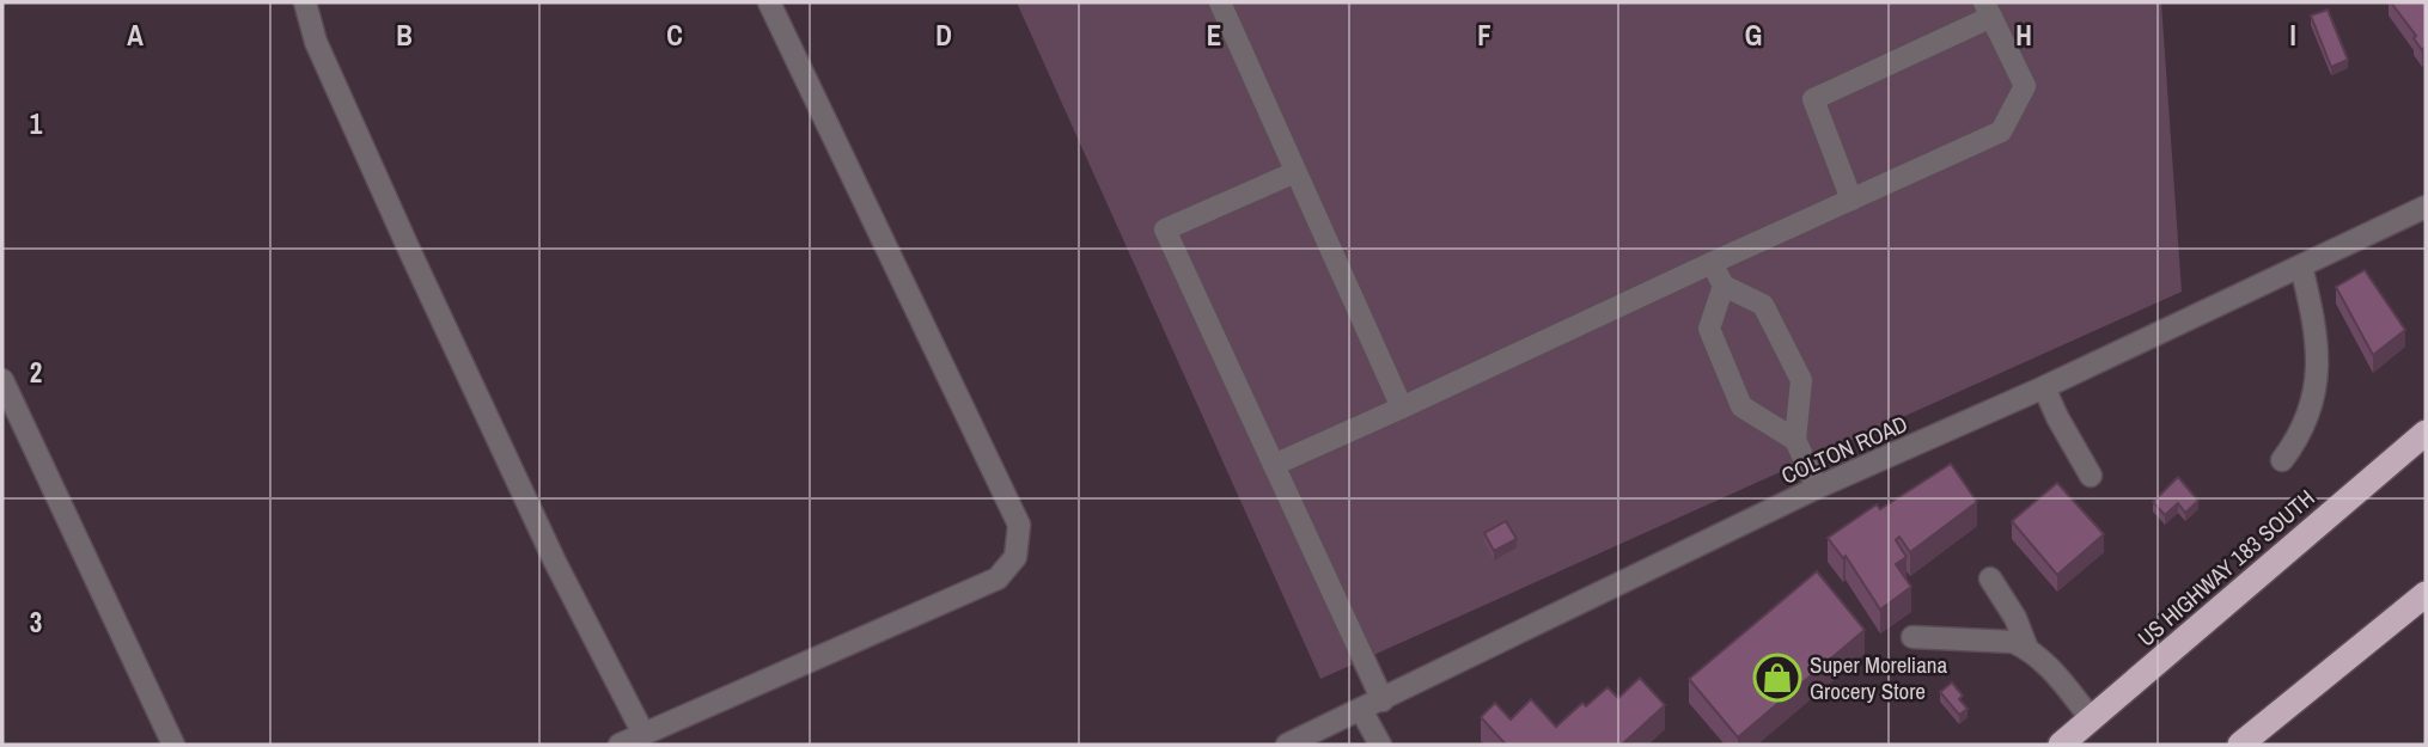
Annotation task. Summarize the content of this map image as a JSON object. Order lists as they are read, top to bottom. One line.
{"streets":{"highway":["US HIGHWAY 183 SOUTH"],"street":["COLTON ROAD"]},"places":{"shop":["Super Moreliana Grocery Store"]},"grid":{"columns":["A","B","C","D","E","F","G","H","I"],"rows":["1","2","3"]}}
